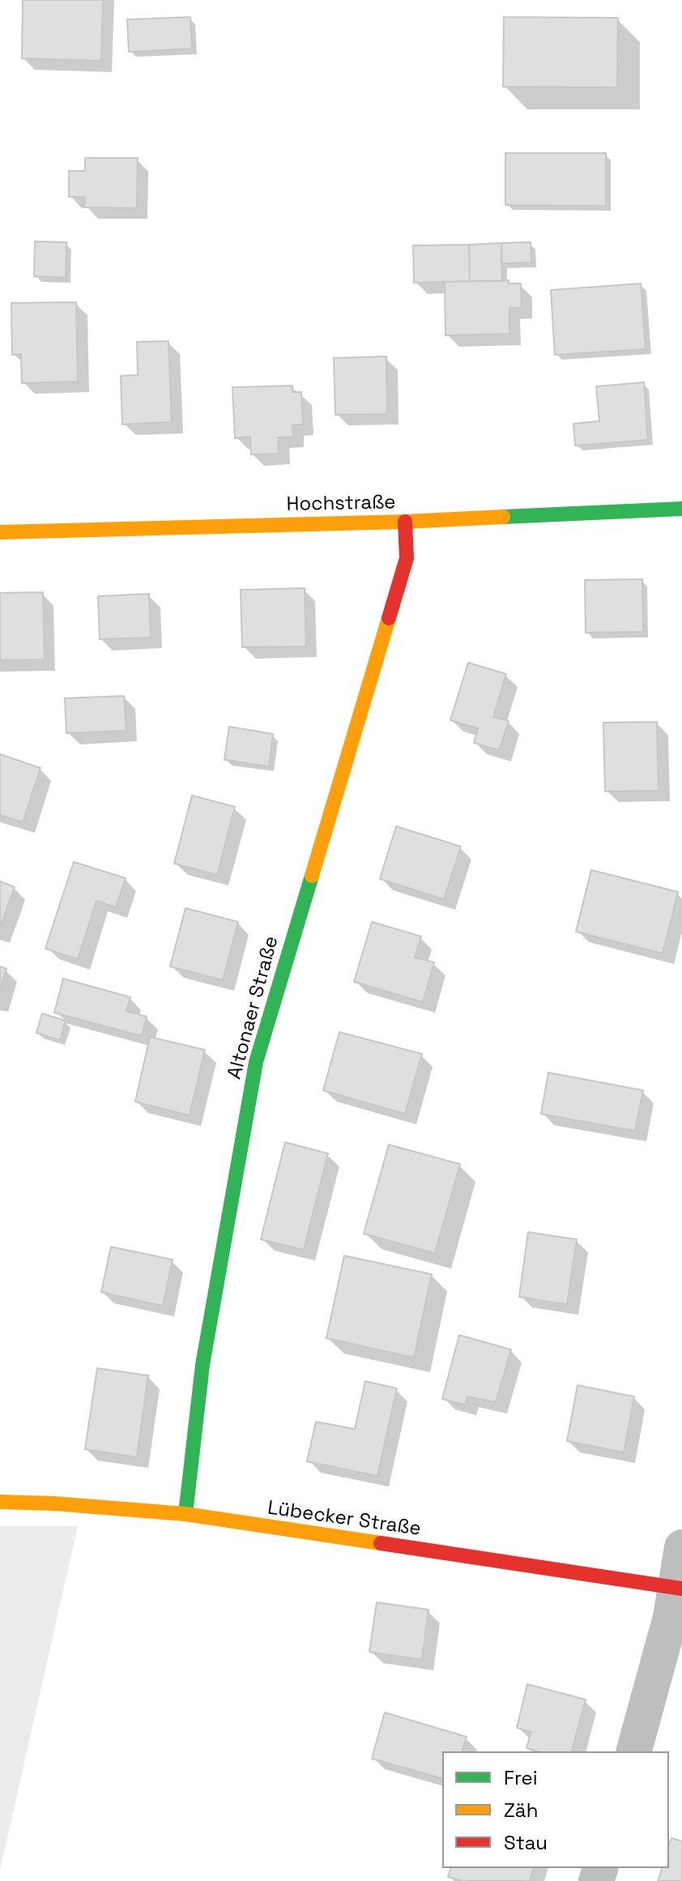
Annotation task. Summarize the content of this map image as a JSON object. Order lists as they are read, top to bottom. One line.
{"streets":{"street":["Hochstraße","Altonaer Straße","Lübecker Straße"]},"crossings":[["Hochstraße","Altonaer Straße"],["Altonaer Straße","Lübecker Straße"]],"legend":["Frei","Zäh","Stau"]}
